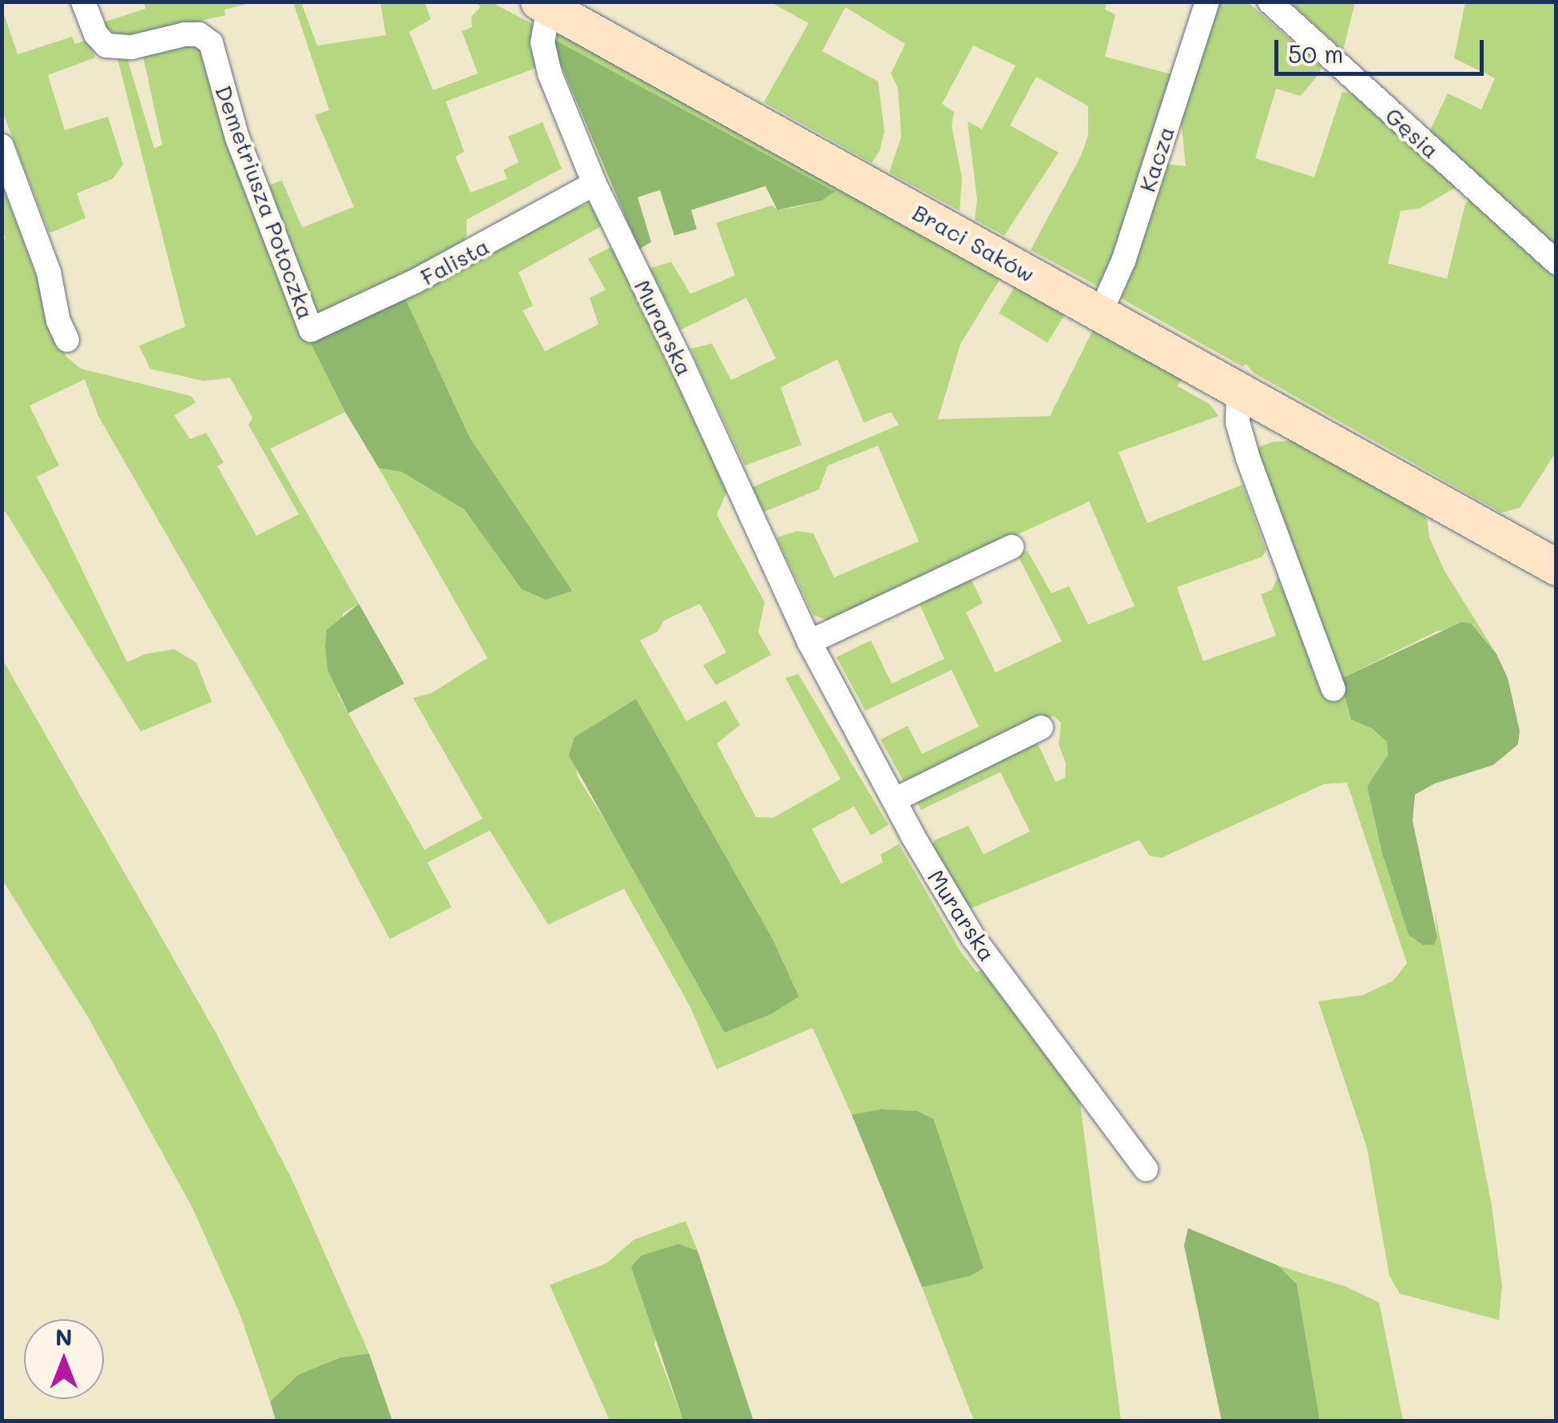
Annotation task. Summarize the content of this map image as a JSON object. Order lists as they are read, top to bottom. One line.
{"streets":{"street":["Gęsia","Kacza","Demetriusza Potoczka","Braci Saków","Falista","Murarska"]},"crossings":[["Kacza","Braci Saków"],["Demetriusza Potoczka","Falista"],["Braci Saków","Murarska"],["Falista","Murarska"]],"scale_bar":"50 m","north":"top"}
